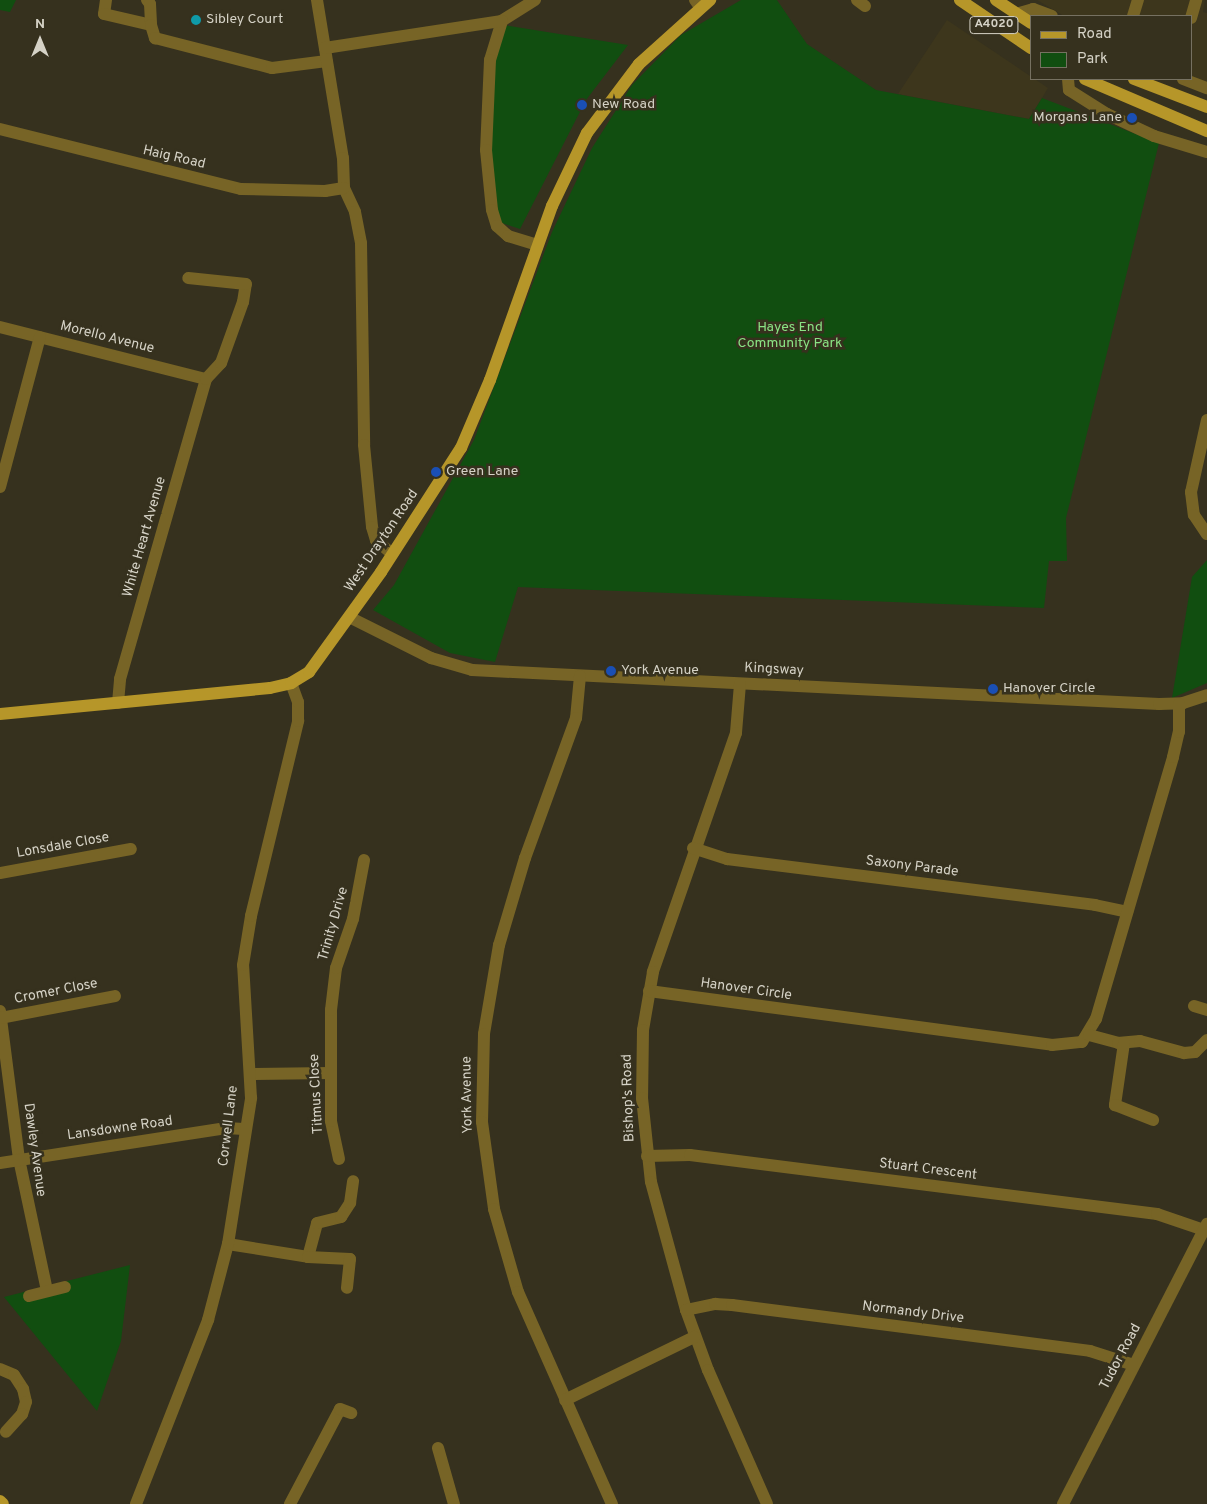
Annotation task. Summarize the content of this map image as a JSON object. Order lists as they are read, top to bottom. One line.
{"streets":{"main road":["A4020","West Drayton Road"],"street":["Haig Road","Morello Avenue","White Heart Avenue","Kingsway","Lonsdale Close","Saxony Parade","Trinity Drive","Hanover Circle","Cromer Close","Titmus Close","York Avenue","Bishop's Road","Corwell Lane","Lansdowne Road","Dawley Avenue","Stuart Crescent","Normandy Drive","Tudor Road"]},"crossings":[["Morello Avenue","White Heart Avenue"],["White Heart Avenue","West Drayton Road"],["West Drayton Road","Kingsway"],["West Drayton Road","Corwell Lane"],["Kingsway","York Avenue"],["Kingsway","Bishop's Road"],["Saxony Parade","Bishop's Road"],["Trinity Drive","Titmus Close"],["Hanover Circle","Bishop's Road"],["Cromer Close","Dawley Avenue"],["Bishop's Road","Stuart Crescent"],["Bishop's Road","Normandy Drive"],["Corwell Lane","Lansdowne Road"],["Lansdowne Road","Dawley Avenue"],["Stuart Crescent","Tudor Road"],["Normandy Drive","Tudor Road"]],"parks":["Hayes End Community Park"],"places":["Sibley Court","New Road","Morgans Lane","Green Lane","York Avenue","Hanover Circle"],"legend":["Road","Park"],"north":"top"}
